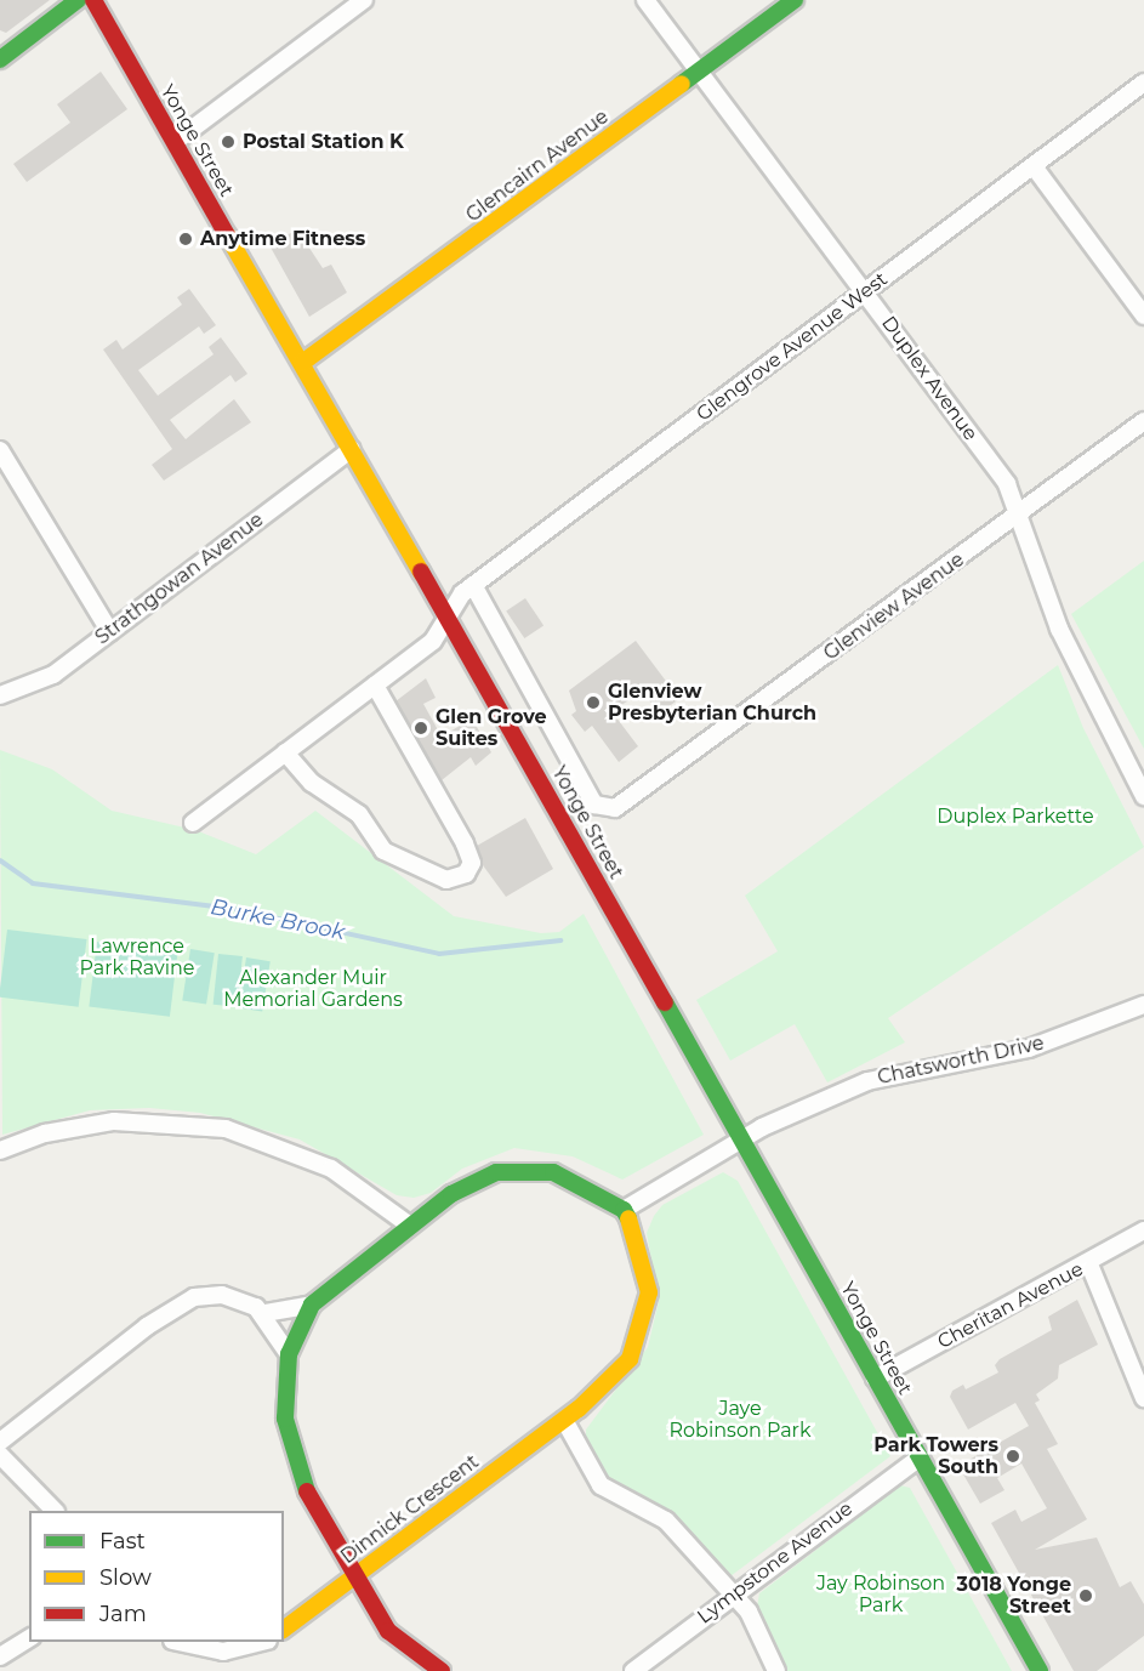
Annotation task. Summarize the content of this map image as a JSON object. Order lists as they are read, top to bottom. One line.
{"streets":{"street":["Yonge Street","Glencairn Avenue","Glengrove Avenue West","Duplex Avenue","Strathgowan Avenue","Glenview Avenue","Chatsworth Drive","Cheritan Avenue","Dinnick Crescent","Lympstone Avenue"]},"crossings":[["Yonge Street","Glencairn Avenue"],["Yonge Street","Glengrove Avenue West"],["Yonge Street","Strathgowan Avenue"],["Yonge Street","Chatsworth Drive"],["Yonge Street","Cheritan Avenue"],["Yonge Street","Lympstone Avenue"],["Glencairn Avenue","Duplex Avenue"],["Glengrove Avenue West","Duplex Avenue"],["Glengrove Avenue West","Glenview Avenue"],["Duplex Avenue","Glenview Avenue"],["Chatsworth Drive","Dinnick Crescent"]],"water":["Burke Brook"],"parks":["Duplex Parkette","Lawrence Park Ravine","Alexander Muir Memorial Gardens","Jaye Robinson Park","Jay Robinson Park"],"places":["Postal Station K","Anytime Fitness","Glenview Presbyterian Church","Glen Grove Suites","Park Towers South","3018 Yonge Street"],"legend":["Fast","Slow","Jam"]}
